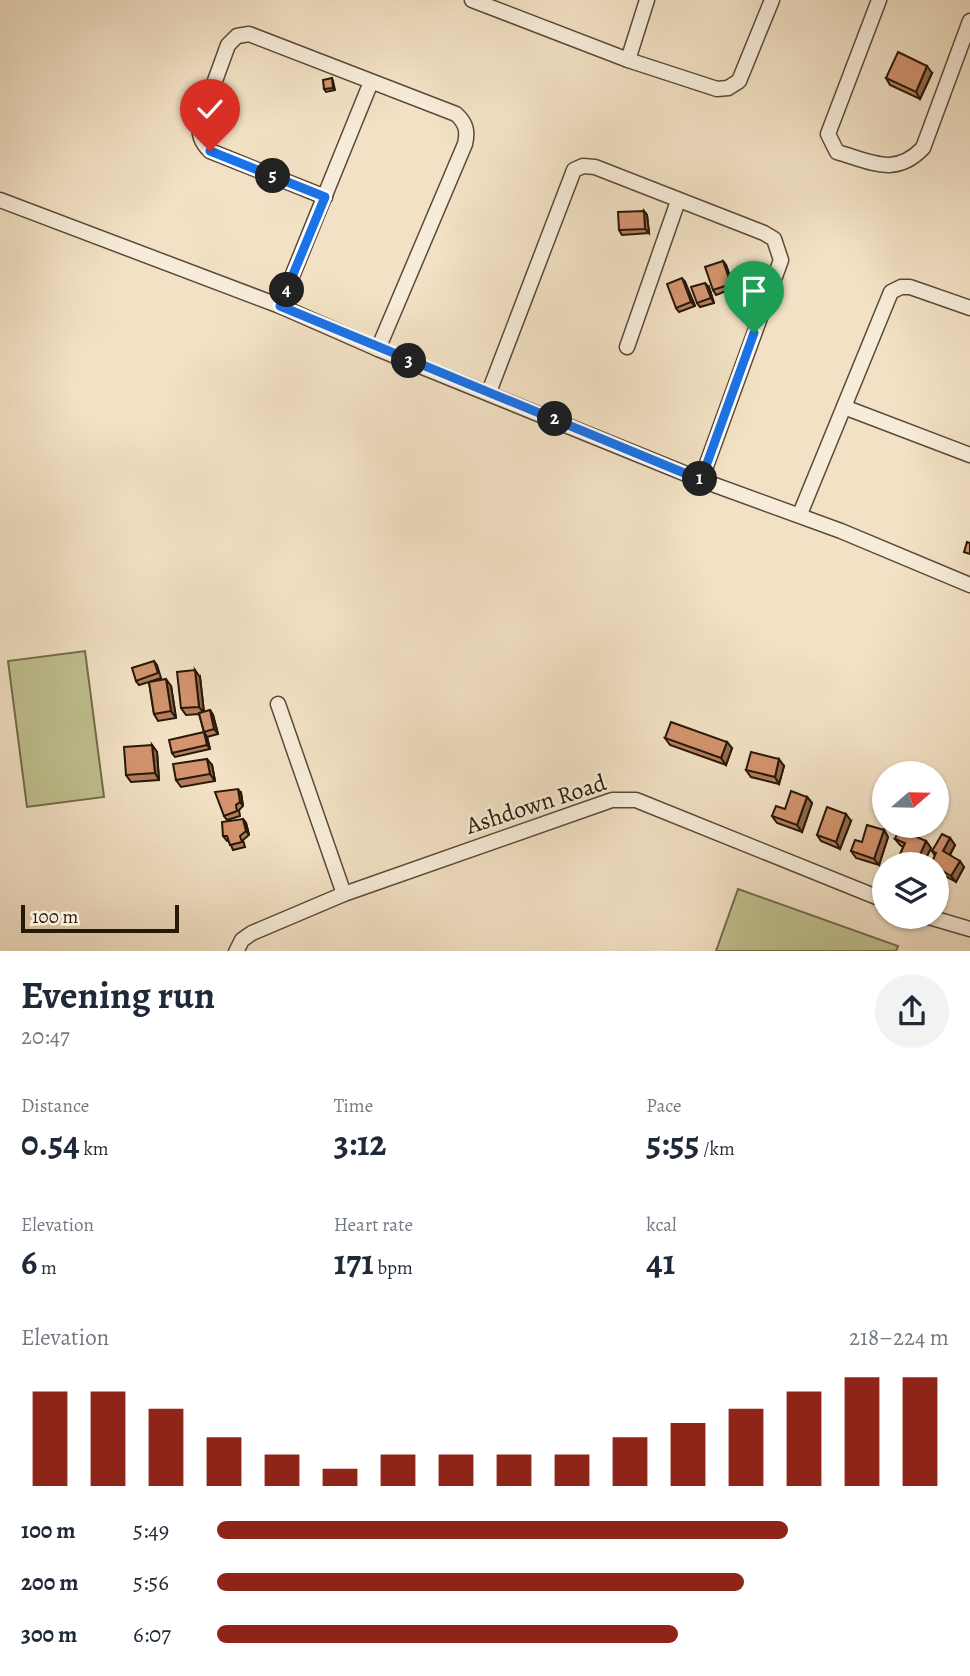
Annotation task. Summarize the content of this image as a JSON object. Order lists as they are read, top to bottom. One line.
{"streets":{"street":["Ashdown Road"]},"scale_bar":"100 m","north":"right","page":{"pins":["5","4","3","2","1"],"scale":"100 m","heading":["Evening run","20:47"],"stats":[["Distance","0.54 km"],["Time","3:12"],["Pace","5:55 /km"],["Elevation","6 m"],["Heart rate","171 bpm"],["kcal","41"]],"chart":["Elevation","218–224 m"],"list":[{"name":"100 m","note":"5:49"},{"name":"200 m","note":"5:56"},{"name":"300 m","note":"6:07"}]}}
